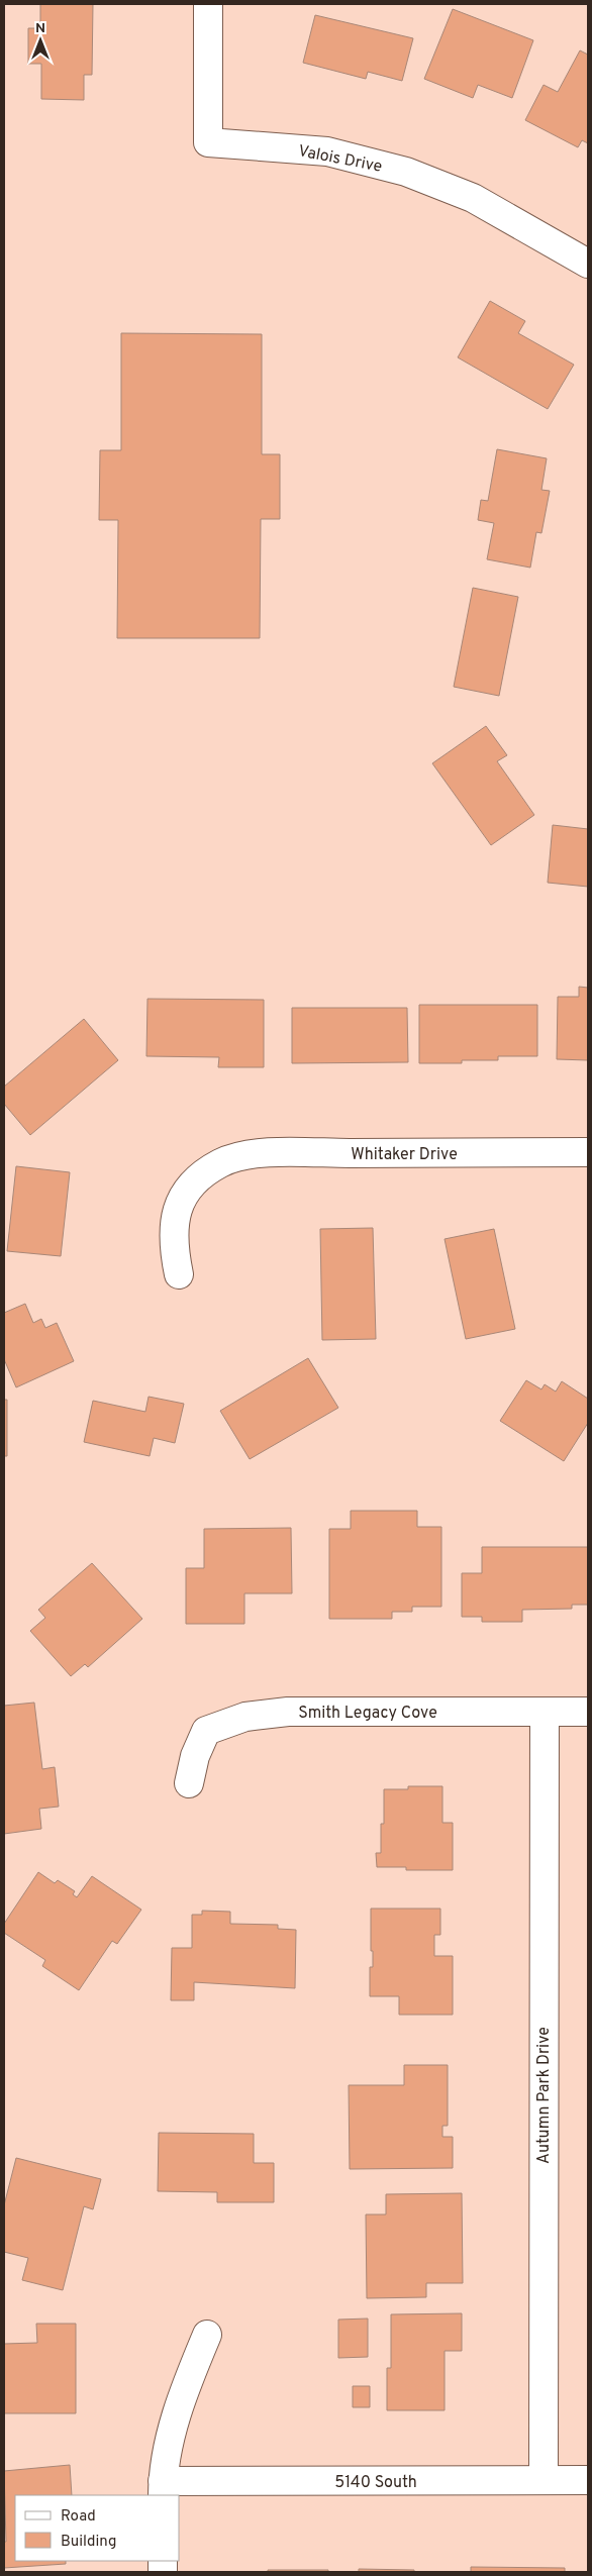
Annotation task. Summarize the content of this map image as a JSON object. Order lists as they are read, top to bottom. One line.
{"streets":{"street":["Valois Drive","Whitaker Drive","Smith Legacy Cove","Autumn Park Drive","5140 South"]},"crossings":[["Smith Legacy Cove","Autumn Park Drive"],["Autumn Park Drive","5140 South"]],"legend":["Road","Building"],"north":"top"}
